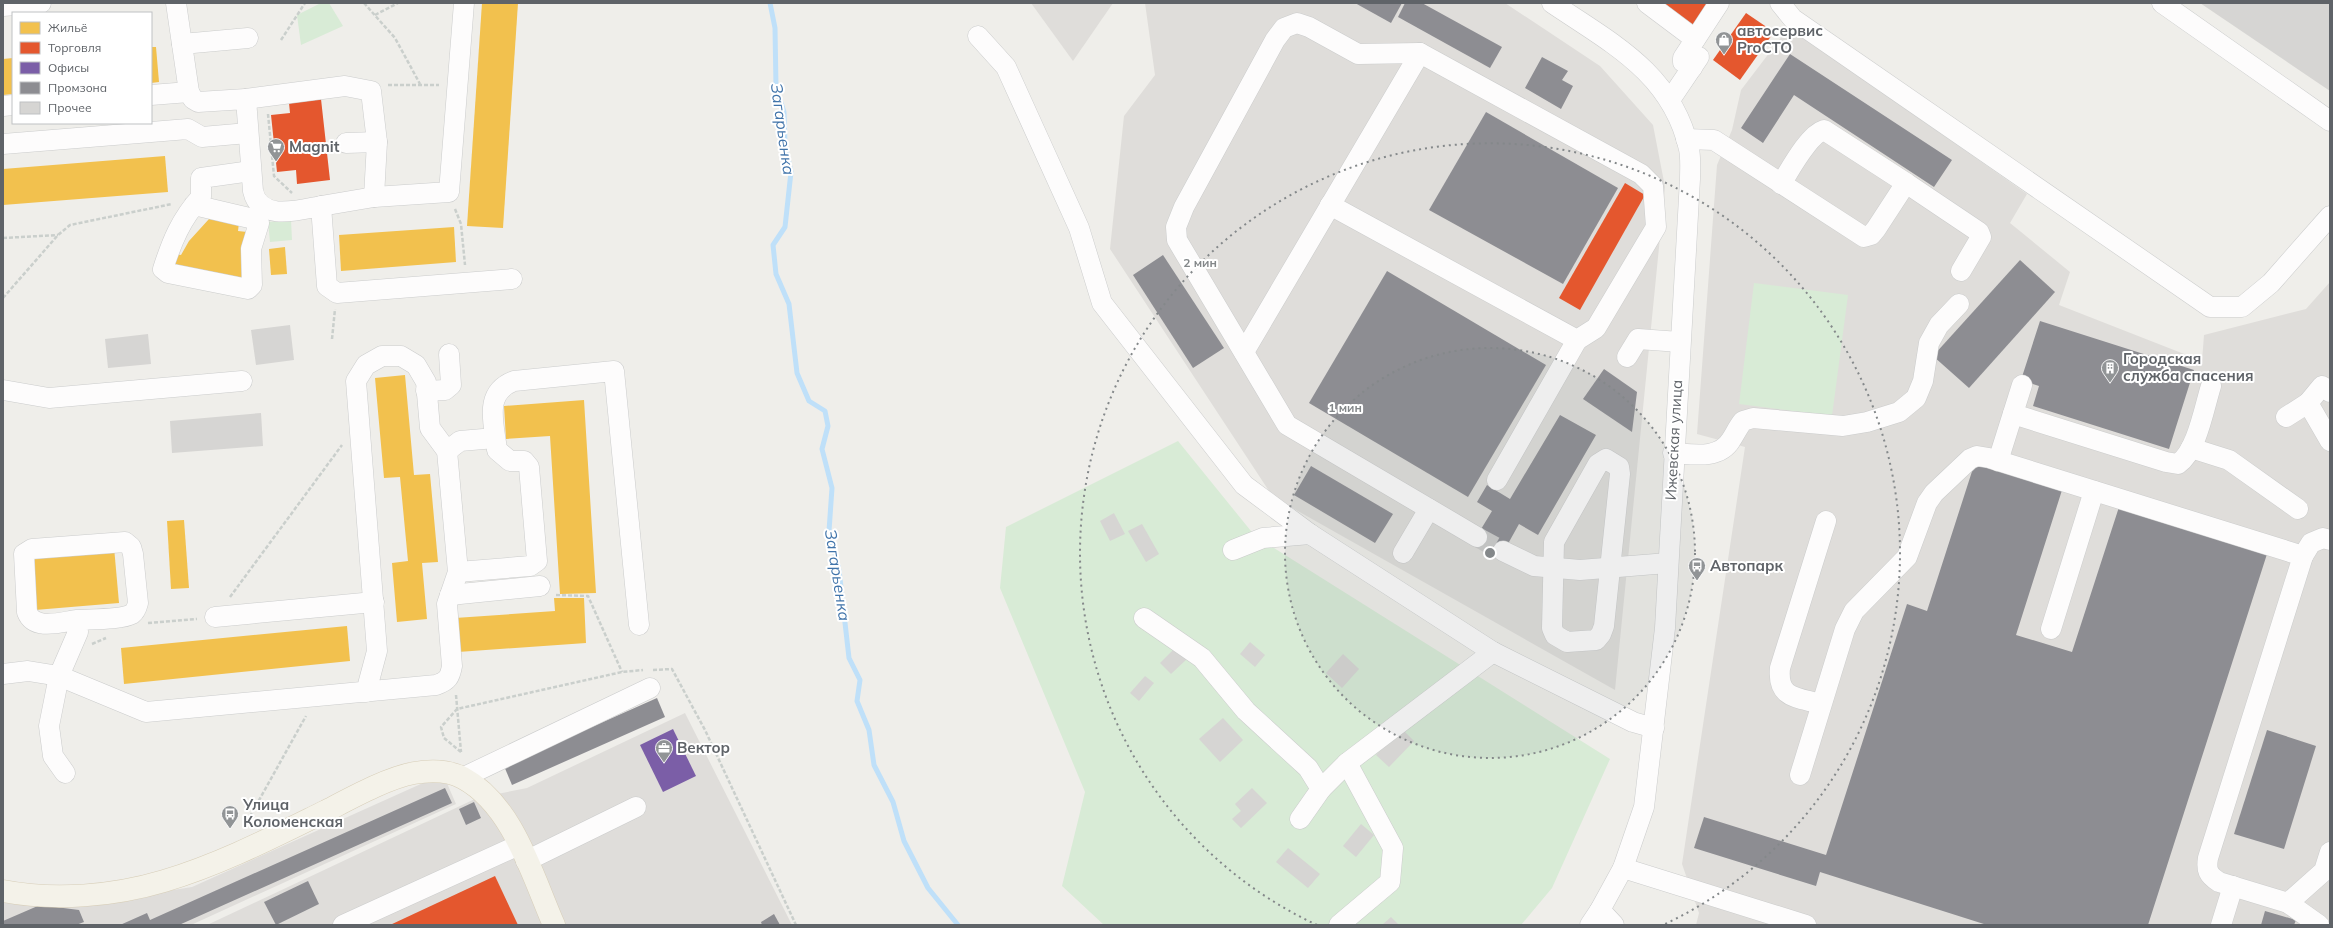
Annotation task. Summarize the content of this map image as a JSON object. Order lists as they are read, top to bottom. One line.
{"streets":{"street":["Ижевская улица"]},"water":["Загарьенка"],"places":{"shop":["автосервис ProСТО"],"supermarket":["Magnit"],"building":["Городская служба спасения"],"bus stop":["Автопарк","Улица Коломенская"],"office":["Вектор"]},"legend":["Жильё","Торговля","Офисы","Промзона","Прочее"],"rings":["2 мин","1 мин"]}
